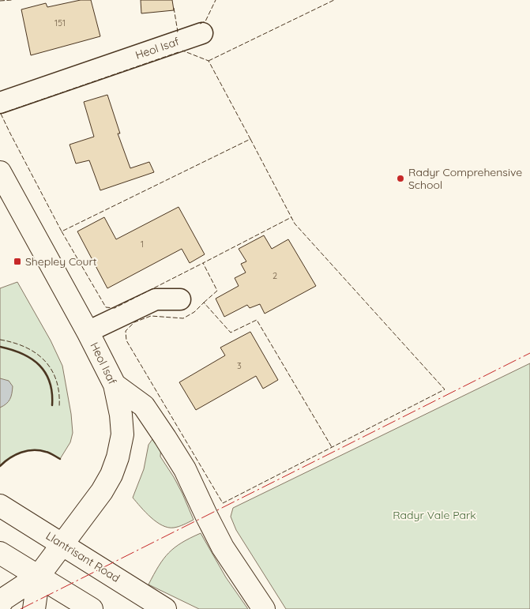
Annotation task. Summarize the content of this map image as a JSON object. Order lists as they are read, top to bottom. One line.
{"streets":{"main road":["Heol Isaf","Llantrisant Road"]},"crossings":[["Heol Isaf","Llantrisant Road"]],"parks":["Radyr Vale Park"],"places":{"other":["Radyr Comprehensive School"],"transit":["Shepley Court"]},"house_numbers":["151","1","2","3"]}
